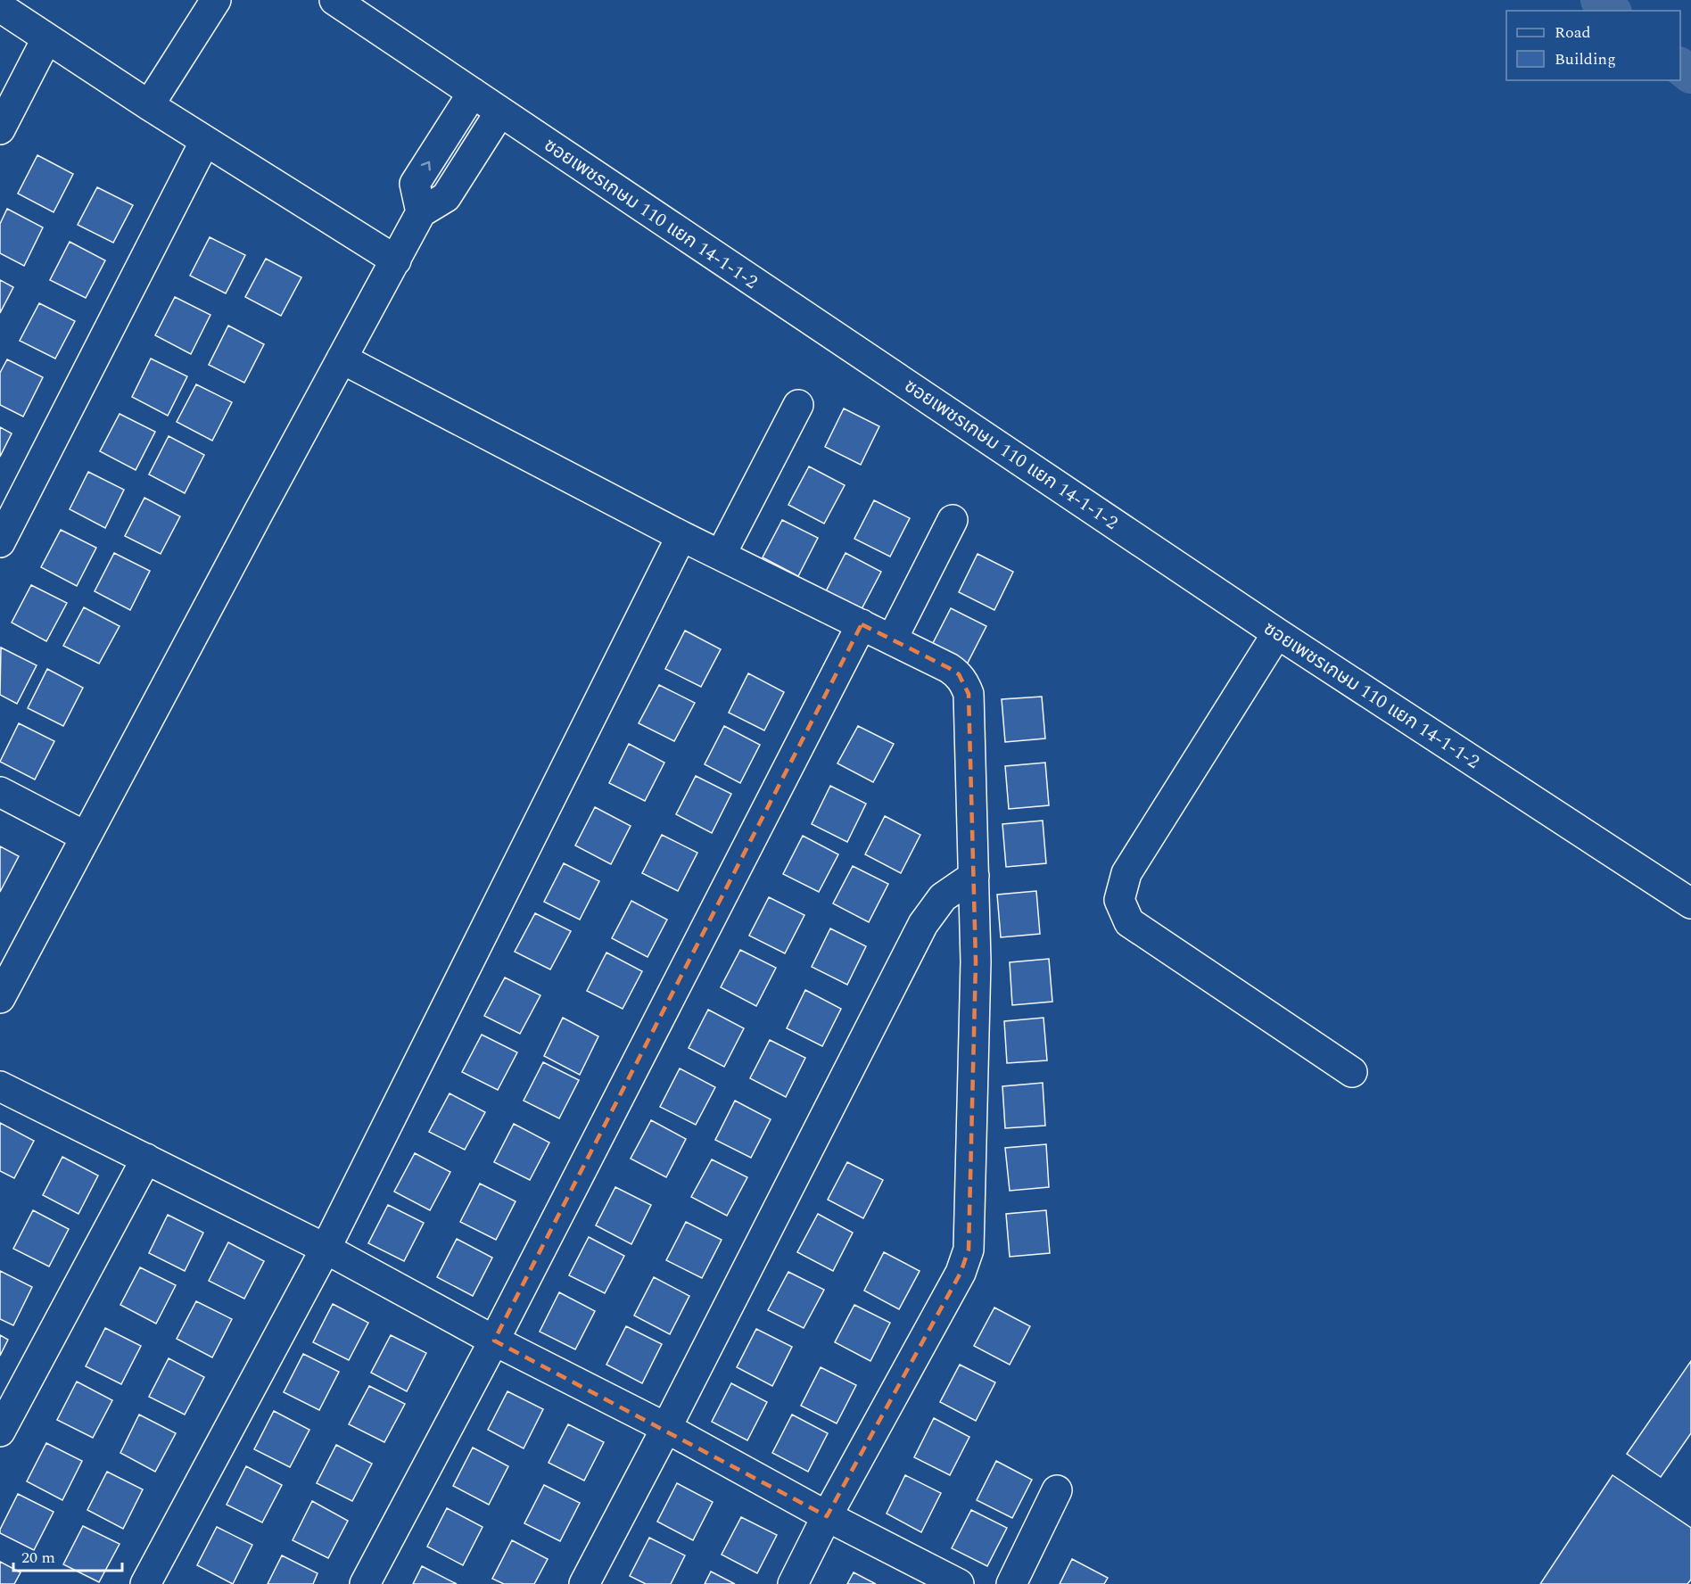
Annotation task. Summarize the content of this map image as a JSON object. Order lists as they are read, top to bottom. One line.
{"streets":{"street":["ซอยเพชรเกษม 110 แยก 14-1-1-2"]},"legend":["Road","Building"],"scale_bar":"20 m"}
